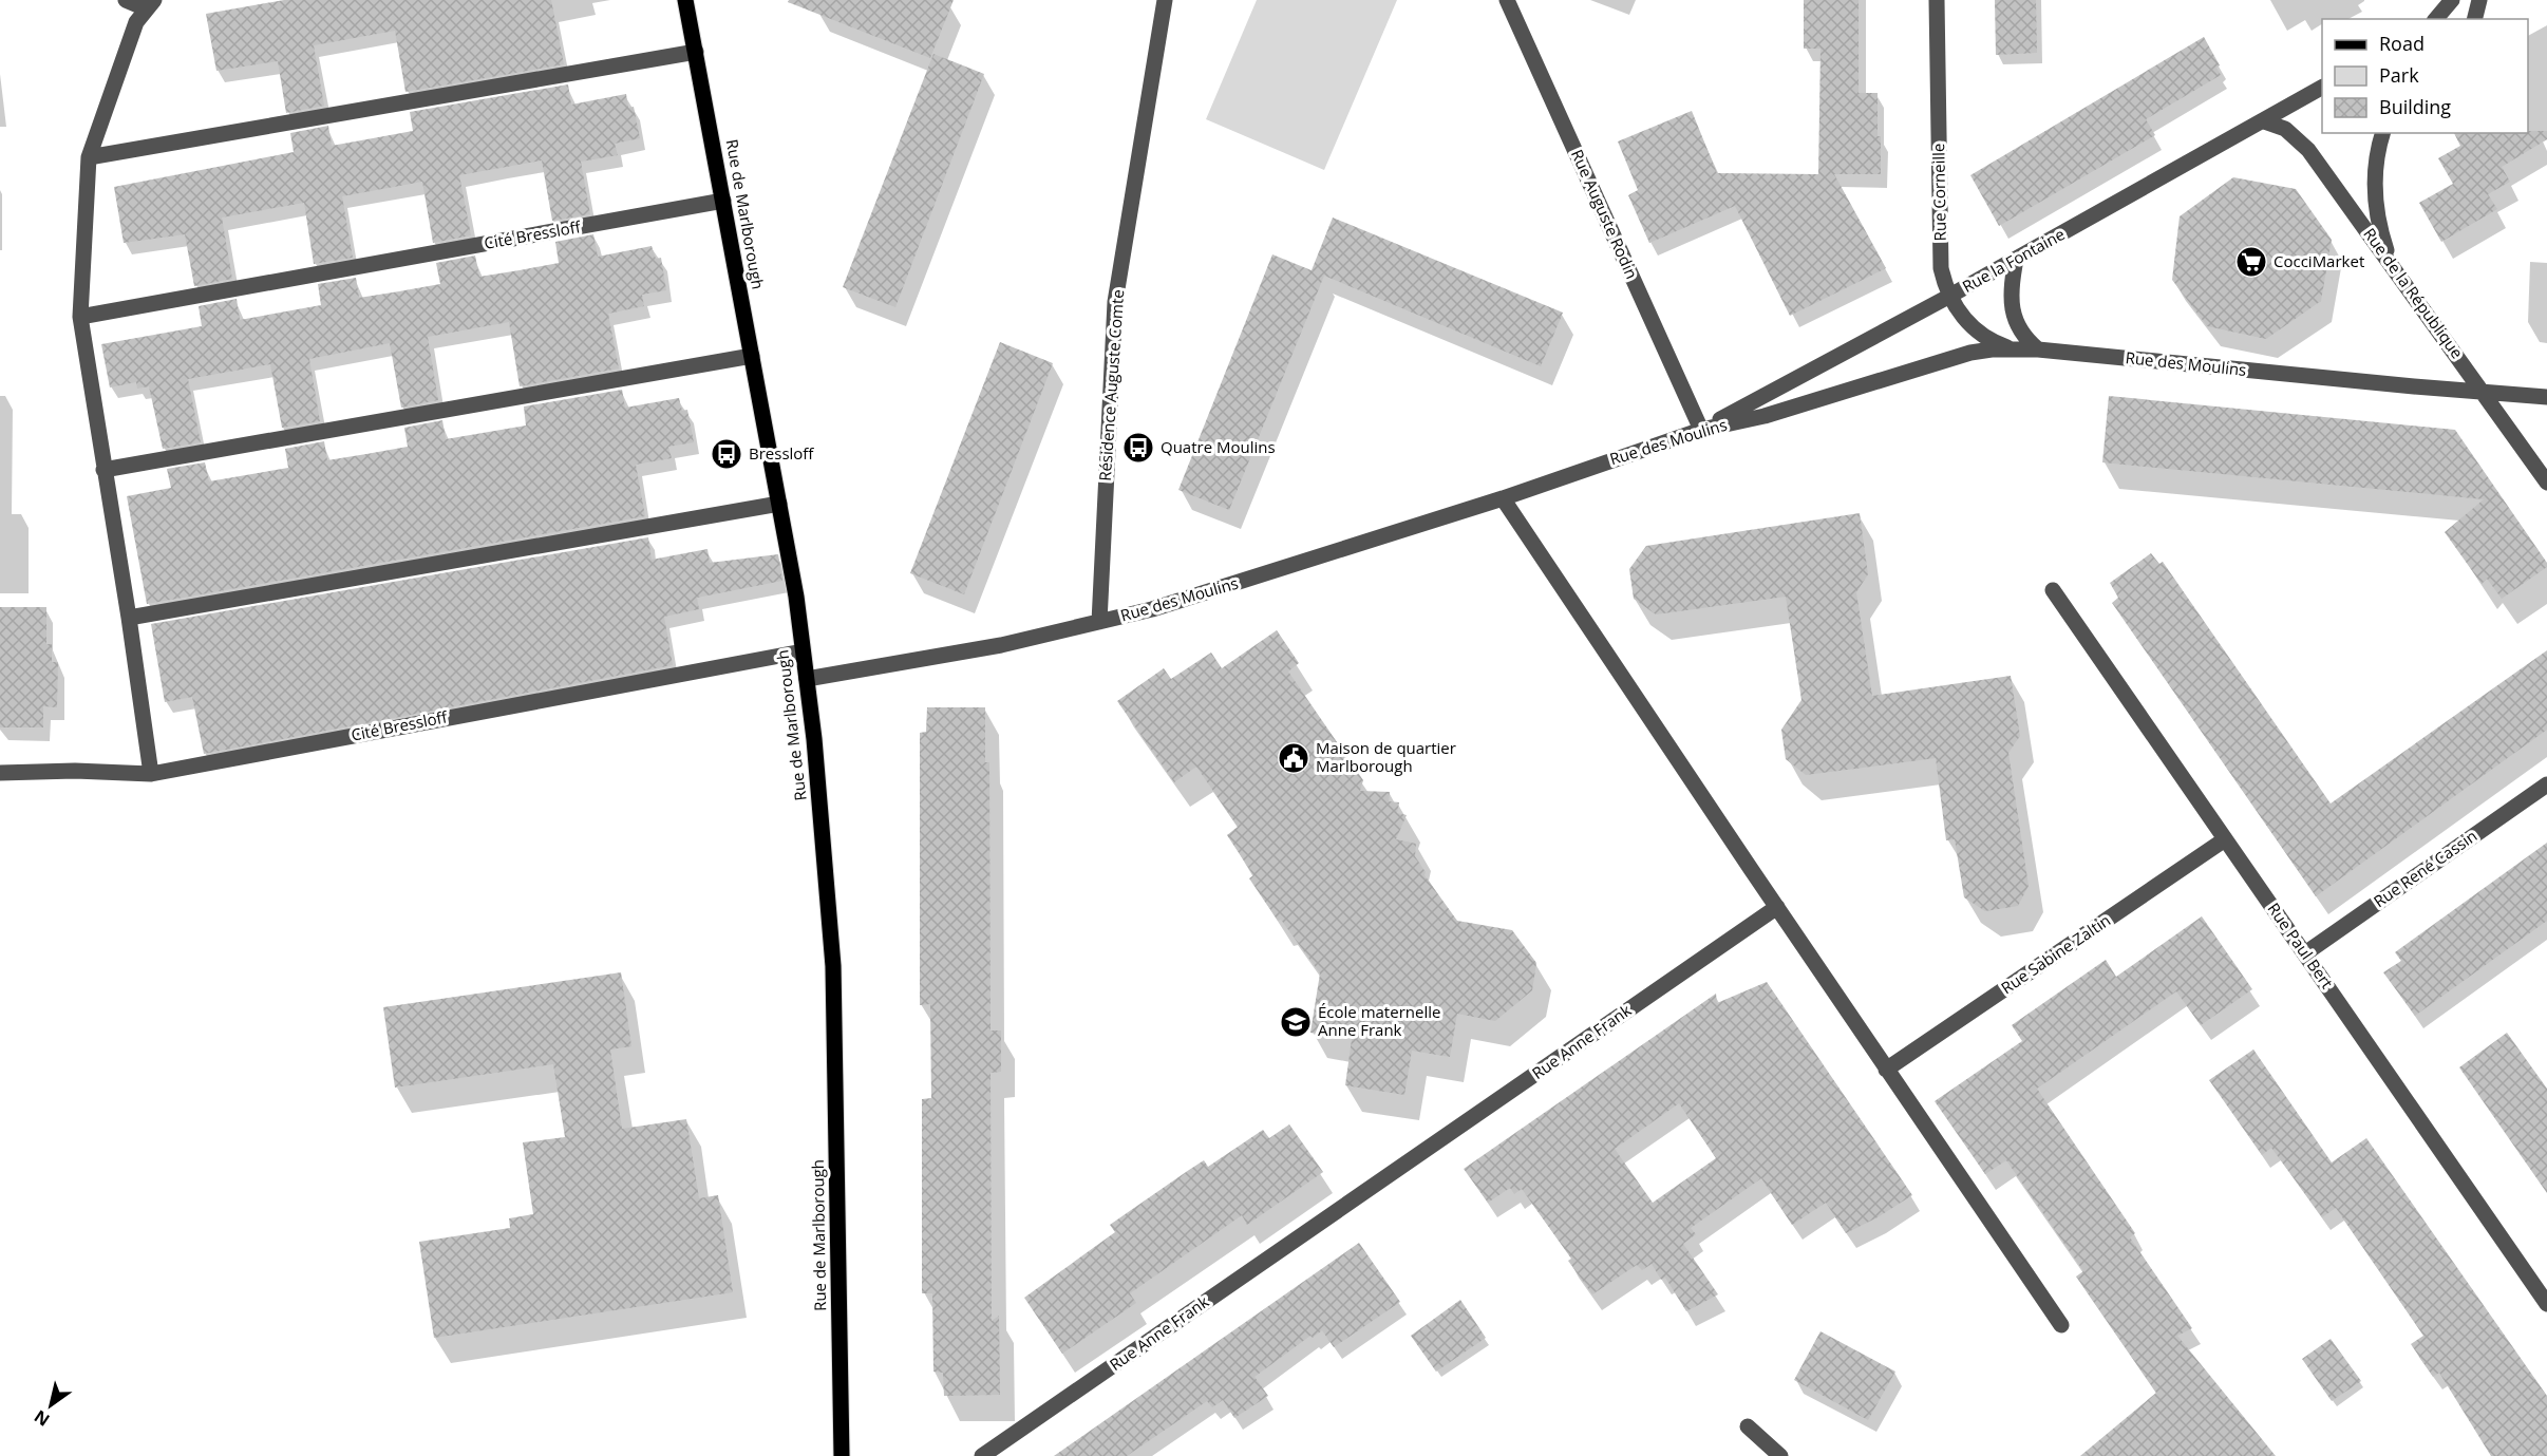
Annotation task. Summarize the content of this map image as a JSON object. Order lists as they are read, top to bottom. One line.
{"streets":{"main road":["Rue de Marlborough"],"street":["Rue Corneille","Rue Auguste Rodin","Cité Bressloff","Rue la Fontaine","Rue de la République","Rue des Moulins","Résidence Auguste Comte","Rue René Cassin","Rue Paul Bert","Rue Sabine Zaltin","Rue Anne Frank"]},"crossings":[["Rue Corneille","Rue la Fontaine"],["Rue Corneille","Rue des Moulins"],["Rue de Marlborough","Cité Bressloff"],["Rue de Marlborough","Rue des Moulins"],["Rue Auguste Rodin","Rue la Fontaine"],["Rue Auguste Rodin","Rue des Moulins"],["Rue la Fontaine","Rue de la République"],["Rue la Fontaine","Rue des Moulins"],["Rue de la République","Rue des Moulins"],["Rue des Moulins","Résidence Auguste Comte"],["Rue René Cassin","Rue Paul Bert"],["Rue Paul Bert","Rue Sabine Zaltin"]],"places":{"supermarket":["CocciMarket"],"bus stop":["Quatre Moulins","Bressloff"],"public building":["Maison de quartier Marlborough"],"school or university":["École maternelle Anne Frank"]},"legend":["Road","Park","Building"],"north":"bottom left"}
